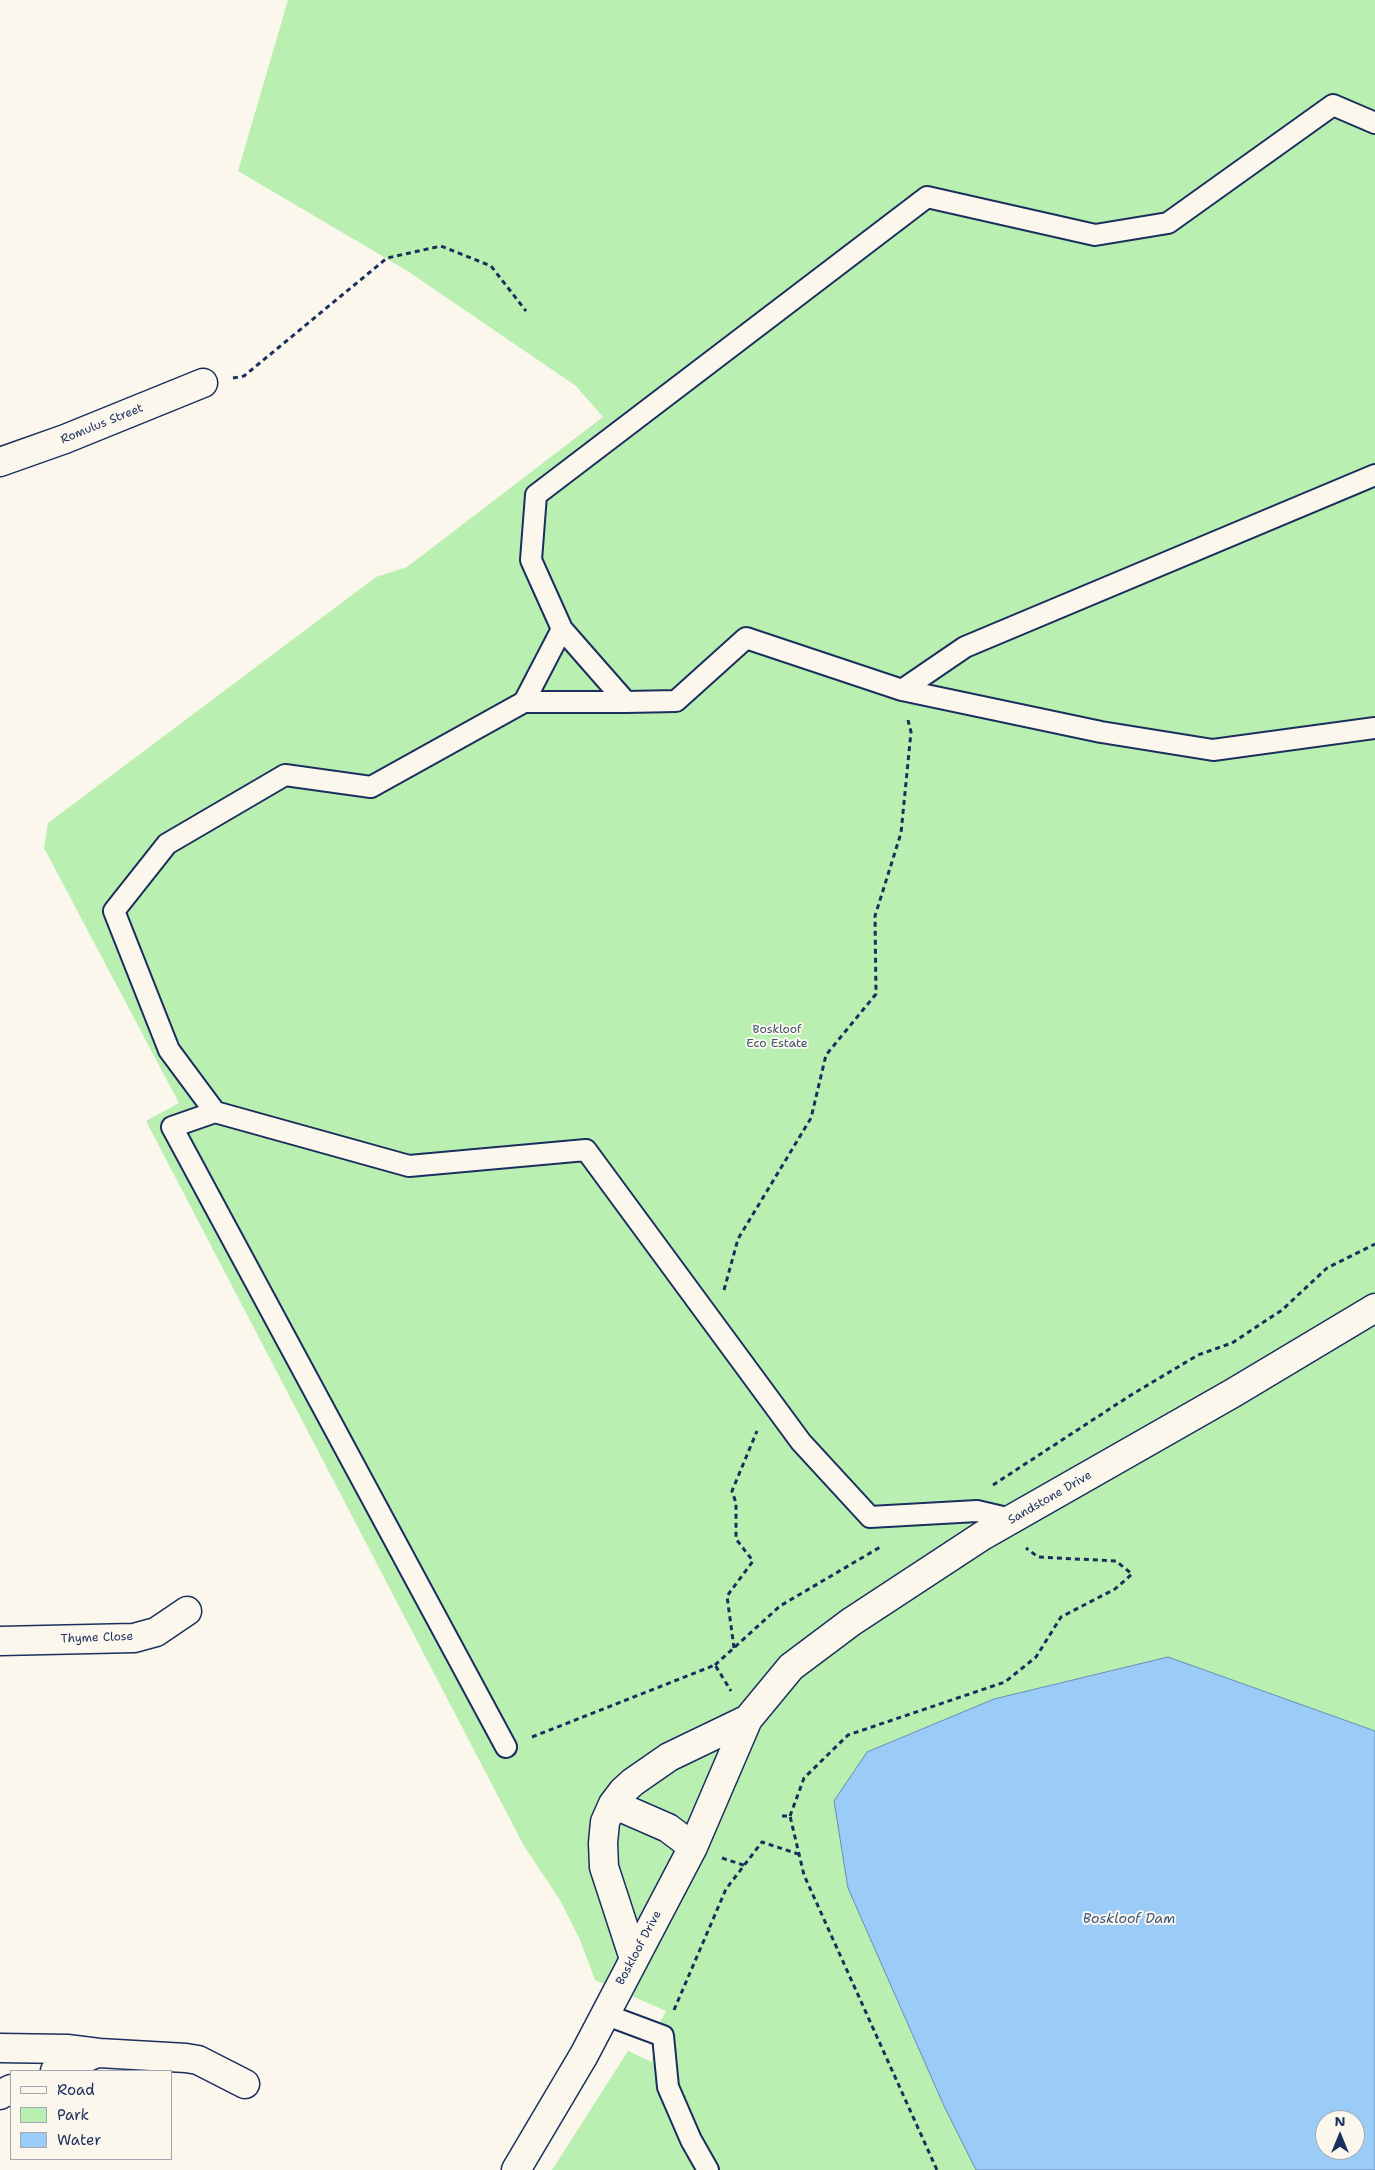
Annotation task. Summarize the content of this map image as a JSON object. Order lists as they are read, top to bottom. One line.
{"streets":{"street":["Romulus Street","Sandstone Drive","Thyme Close","Boskloof Drive"]},"crossings":[["Sandstone Drive","Boskloof Drive"]],"water":["Boskloof Dam"],"parks":["Boskloof Eco Estate"],"legend":["Road","Park","Water"],"north":"top"}
